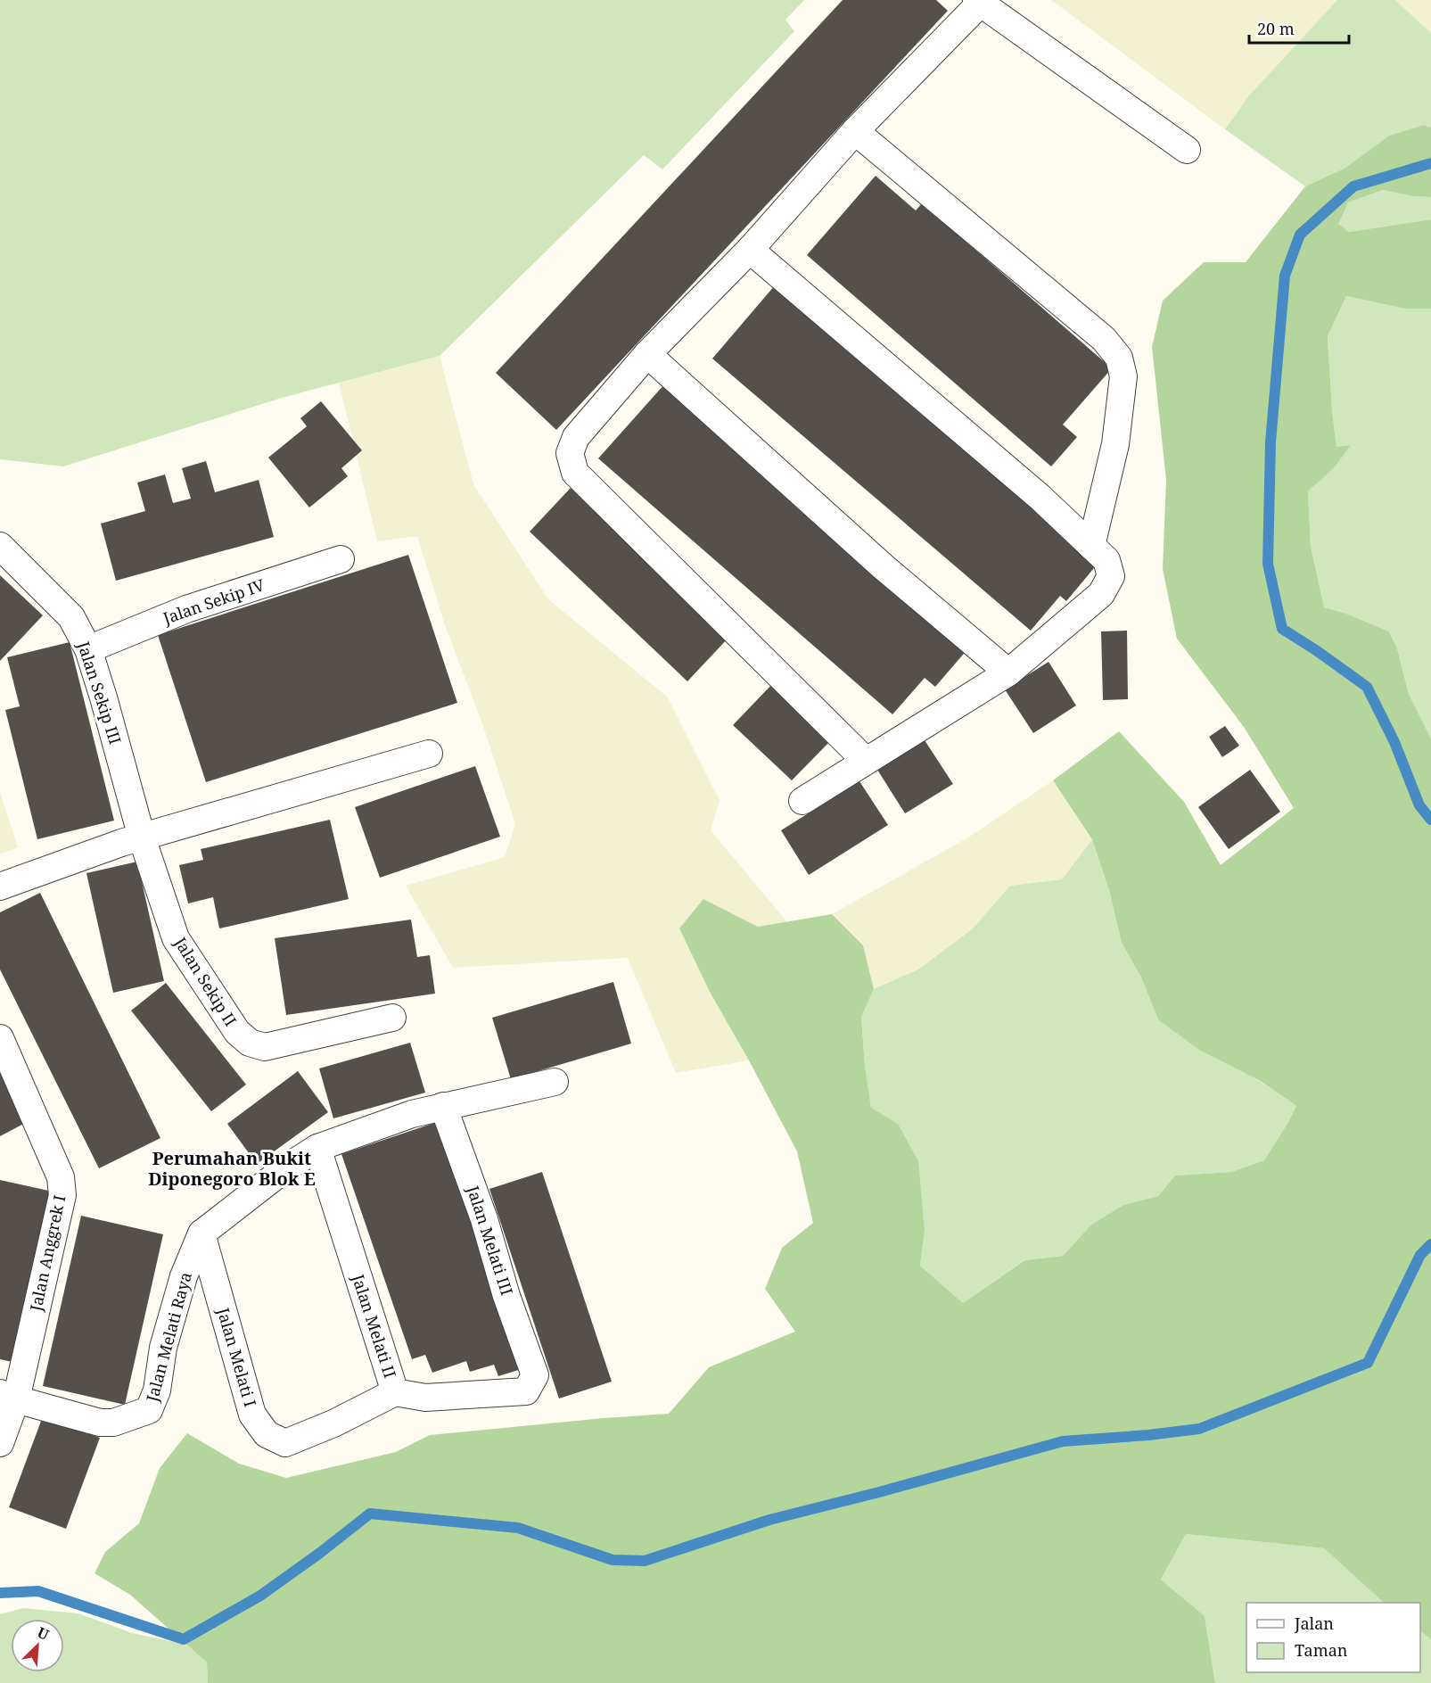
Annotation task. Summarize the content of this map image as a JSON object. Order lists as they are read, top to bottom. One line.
{"streets":{"street":["Jalan Sekip IV","Jalan Sekip III","Jalan Sekip II","Jalan Melati III","Jalan Anggrek I","Jalan Melati II","Jalan Melati Raya","Jalan Melati I"]},"crossings":[["Jalan Sekip IV","Jalan Sekip III"],["Jalan Sekip III","Jalan Sekip II"],["Jalan Melati III","Jalan Melati II"],["Jalan Melati III","Jalan Melati Raya"],["Jalan Anggrek I","Jalan Melati Raya"],["Jalan Melati II","Jalan Melati Raya"],["Jalan Melati II","Jalan Melati I"],["Jalan Melati Raya","Jalan Melati I"]],"districts":["Perumahan Bukit Diponegoro Blok E"],"legend":["Jalan","Taman"],"scale_bar":"20 m","north":"top right"}
